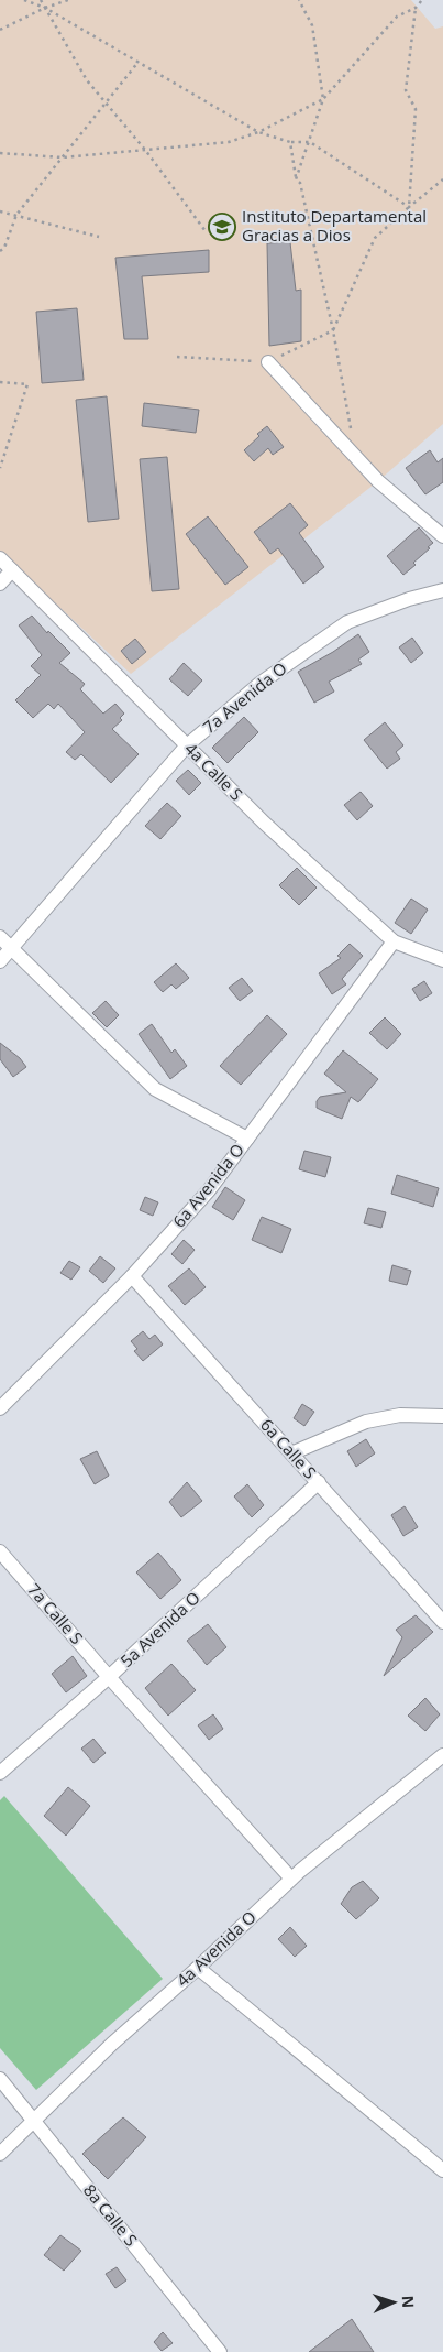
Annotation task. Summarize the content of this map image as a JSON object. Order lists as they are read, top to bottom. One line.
{"streets":{"street":["7a Avenida O","4a Calle S","6a Avenida O","6a Calle S","7a Calle S","5a Avenida O","4a Avenida O","8a Calle S"]},"crossings":[["7a Avenida O","4a Calle S"],["4a Calle S","6a Avenida O"],["6a Avenida O","6a Calle S"],["6a Calle S","5a Avenida O"],["7a Calle S","5a Avenida O"],["7a Calle S","4a Avenida O"],["4a Avenida O","8a Calle S"]],"places":{"school or university":["Instituto Departamental Gracias a Dios"]},"north":"right"}
